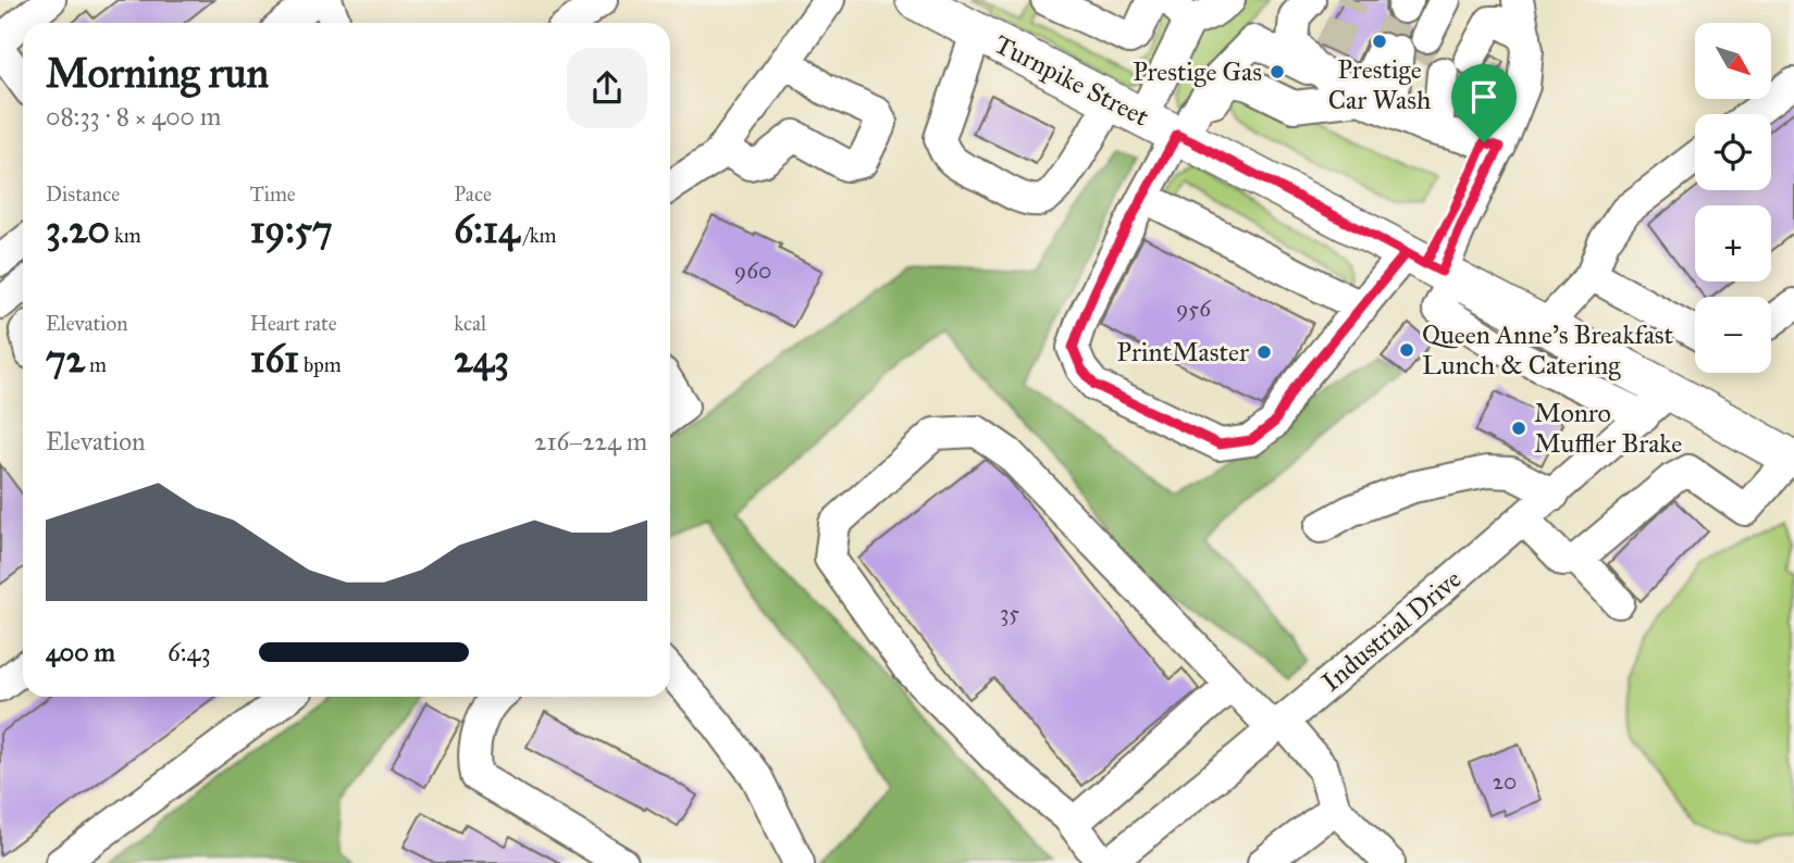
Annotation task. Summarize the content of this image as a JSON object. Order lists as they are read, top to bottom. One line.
{"streets":{"main road":["Turnpike Street"],"street":["Industrial Drive"]},"crossings":[["Turnpike Street","Industrial Drive"]],"places":["Prestige Car Wash","Prestige Gas","Queen Anne's Breakfast Lunch & Catering","PrintMaster","Monro Muffler Brake"],"house_numbers":["960","956","35","20"],"north":"bottom right","page":{"map_buttons":["+","−"],"heading":["Morning run","08:33 · 8 × 400 m"],"stats":[["Distance","3.20 km"],["Time","19:57"],["Pace","6:14 /km"],["Elevation","72 m"],["Heart rate","161 bpm"],["kcal","243"]],"chart":["Elevation","216–224 m"],"list":[{"name":"400 m","note":"6:43"}]}}
